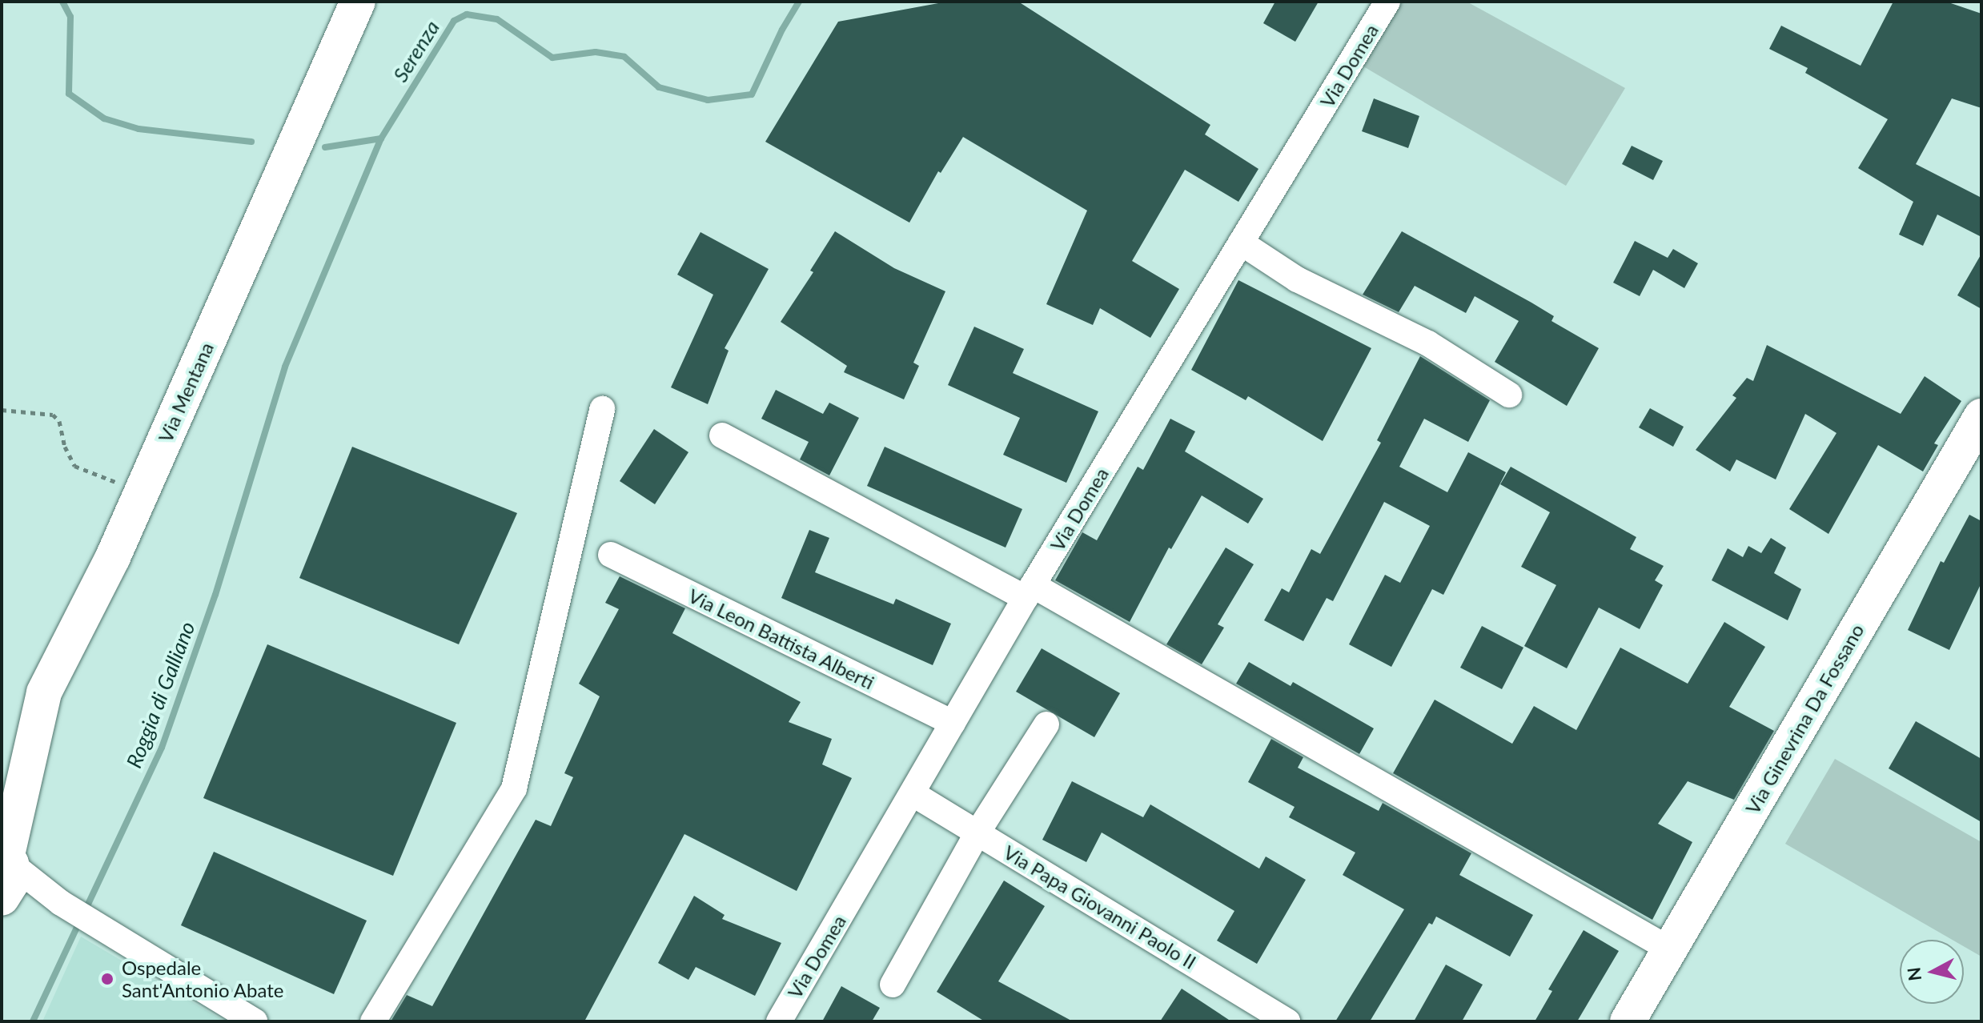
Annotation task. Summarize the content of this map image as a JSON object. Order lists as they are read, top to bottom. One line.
{"streets":{"street":["Via Domea","Via Mentana","Via Leon Battista Alberti","Via Ginevrina Da Fossano","Via Papa Giovanni Paolo II"]},"crossings":[["Via Domea","Via Leon Battista Alberti"],["Via Domea","Via Papa Giovanni Paolo II"]],"water":["Serenza","Roggia di Galliano"],"places":["Ospedale Sant'Antonio Abate"],"north":"left"}
